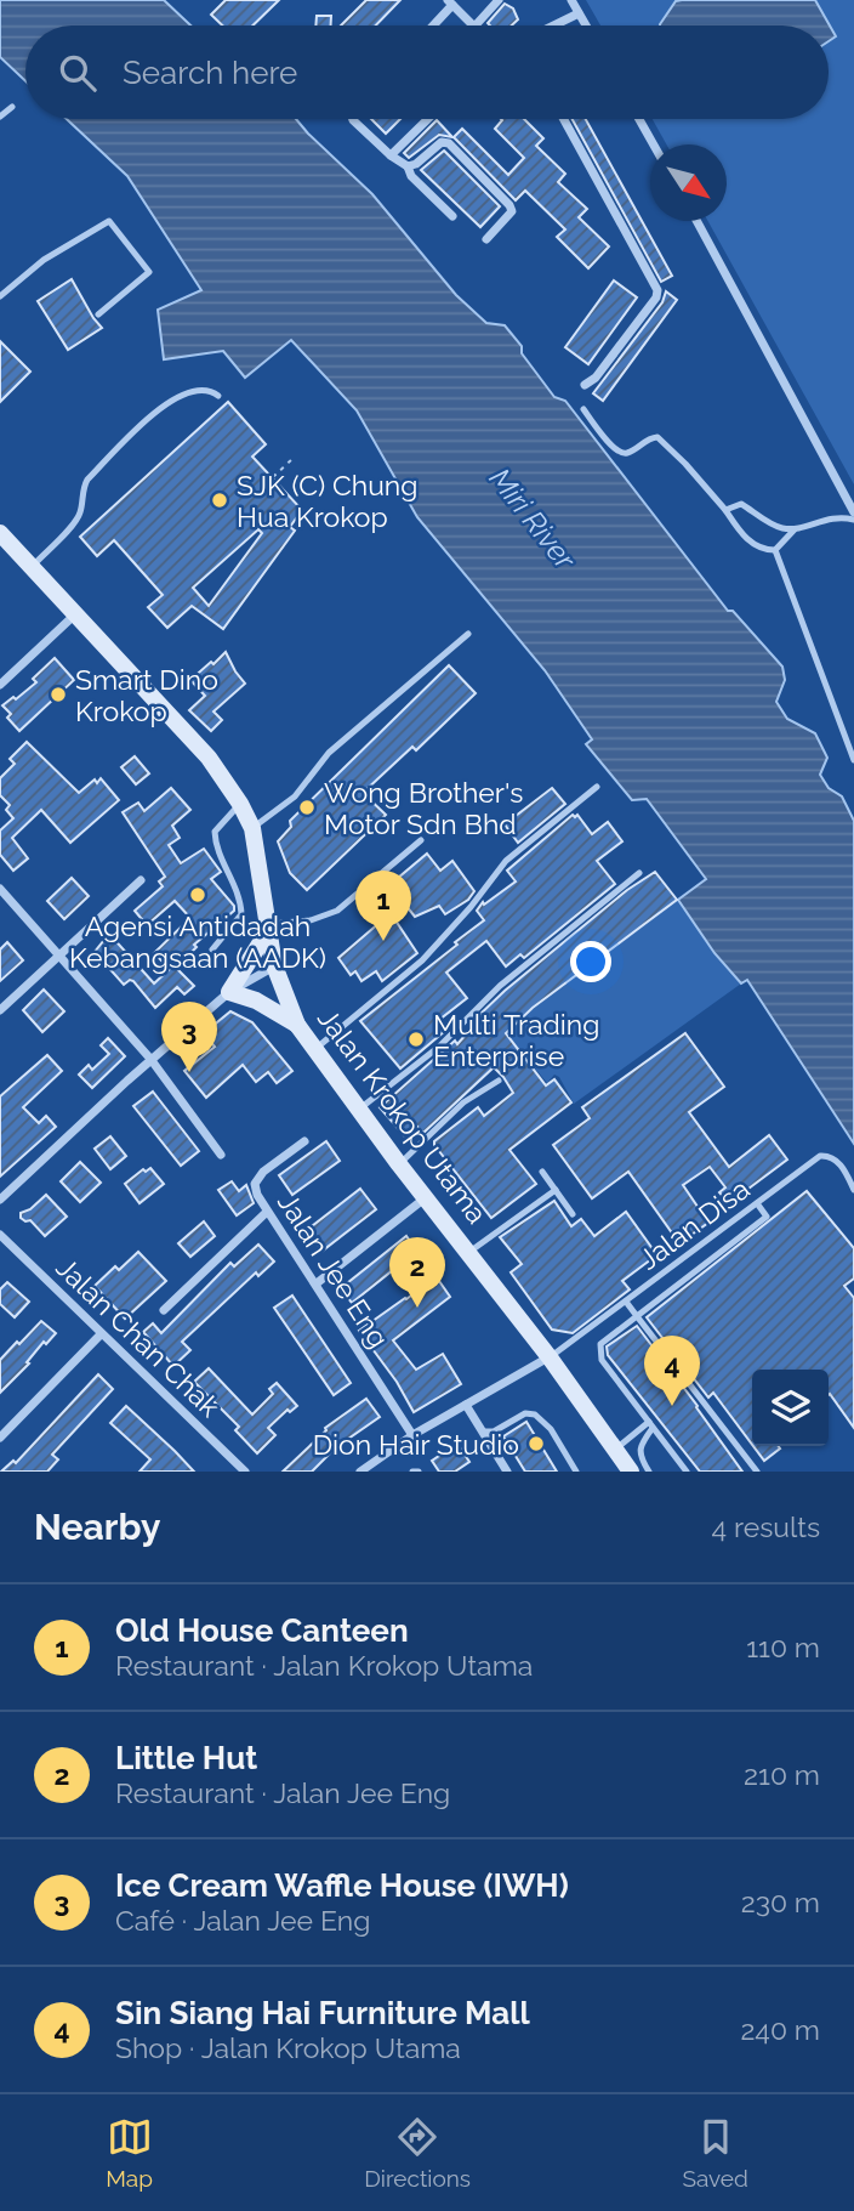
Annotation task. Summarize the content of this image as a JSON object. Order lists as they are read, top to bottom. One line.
{"streets":{"street":["Jalan Krokop Utama","Jalan Jee Eng","Jalan Chan Chak"],"lane":["Jalan Disa"]},"crossings":[["Jalan Krokop Utama","Jalan Disa"]],"water":["Miri River"],"places":["SJK (C) Chung Hua Krokop","Smart Dino Krokop","Wong Brother's Motor Sdn Bhd","Agensi Antidadah Kebangsaan (AADK)","Multi Trading Enterprise","Dion Hair Studio"],"north":"bottom right","page":{"search":"Search here","pins":["1","3","2","4"],"heading":["Nearby","4 results"],"list":[{"mark":"1","name":"Old House Canteen","note":"Restaurant · Jalan Krokop Utama","value":"110 m"},{"mark":"2","name":"Little Hut","note":"Restaurant · Jalan Jee Eng","value":"210 m"},{"mark":"3","name":"Ice Cream Waffle House (IWH)","note":"Café · Jalan Jee Eng","value":"230 m"},{"mark":"4","name":"Sin Siang Hai Furniture Mall","note":"Shop · Jalan Krokop Utama","value":"240 m"}],"nav":["Map","Directions","Saved"]}}
